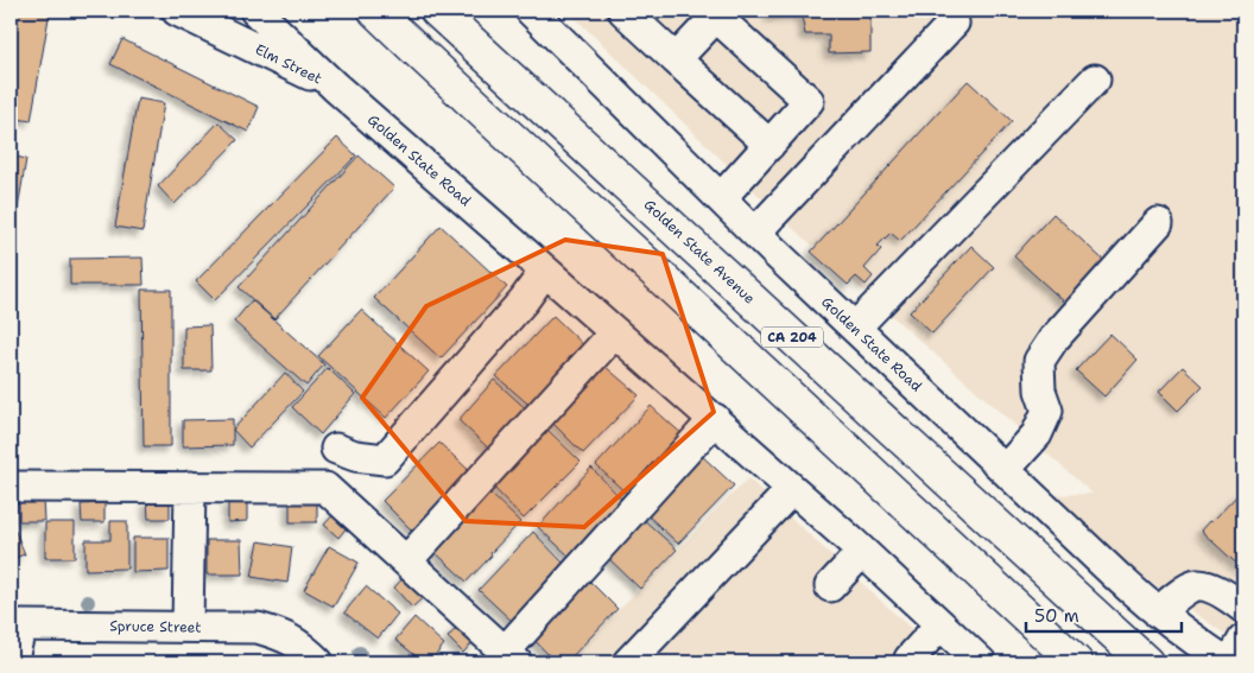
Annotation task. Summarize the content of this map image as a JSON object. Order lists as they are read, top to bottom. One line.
{"streets":{"highway":["Golden State Avenue","CA 204"],"street":["Elm Street","Golden State Road","Spruce Street"]},"crossings":[["Elm Street","Golden State Road"]],"scale_bar":"50 m"}
